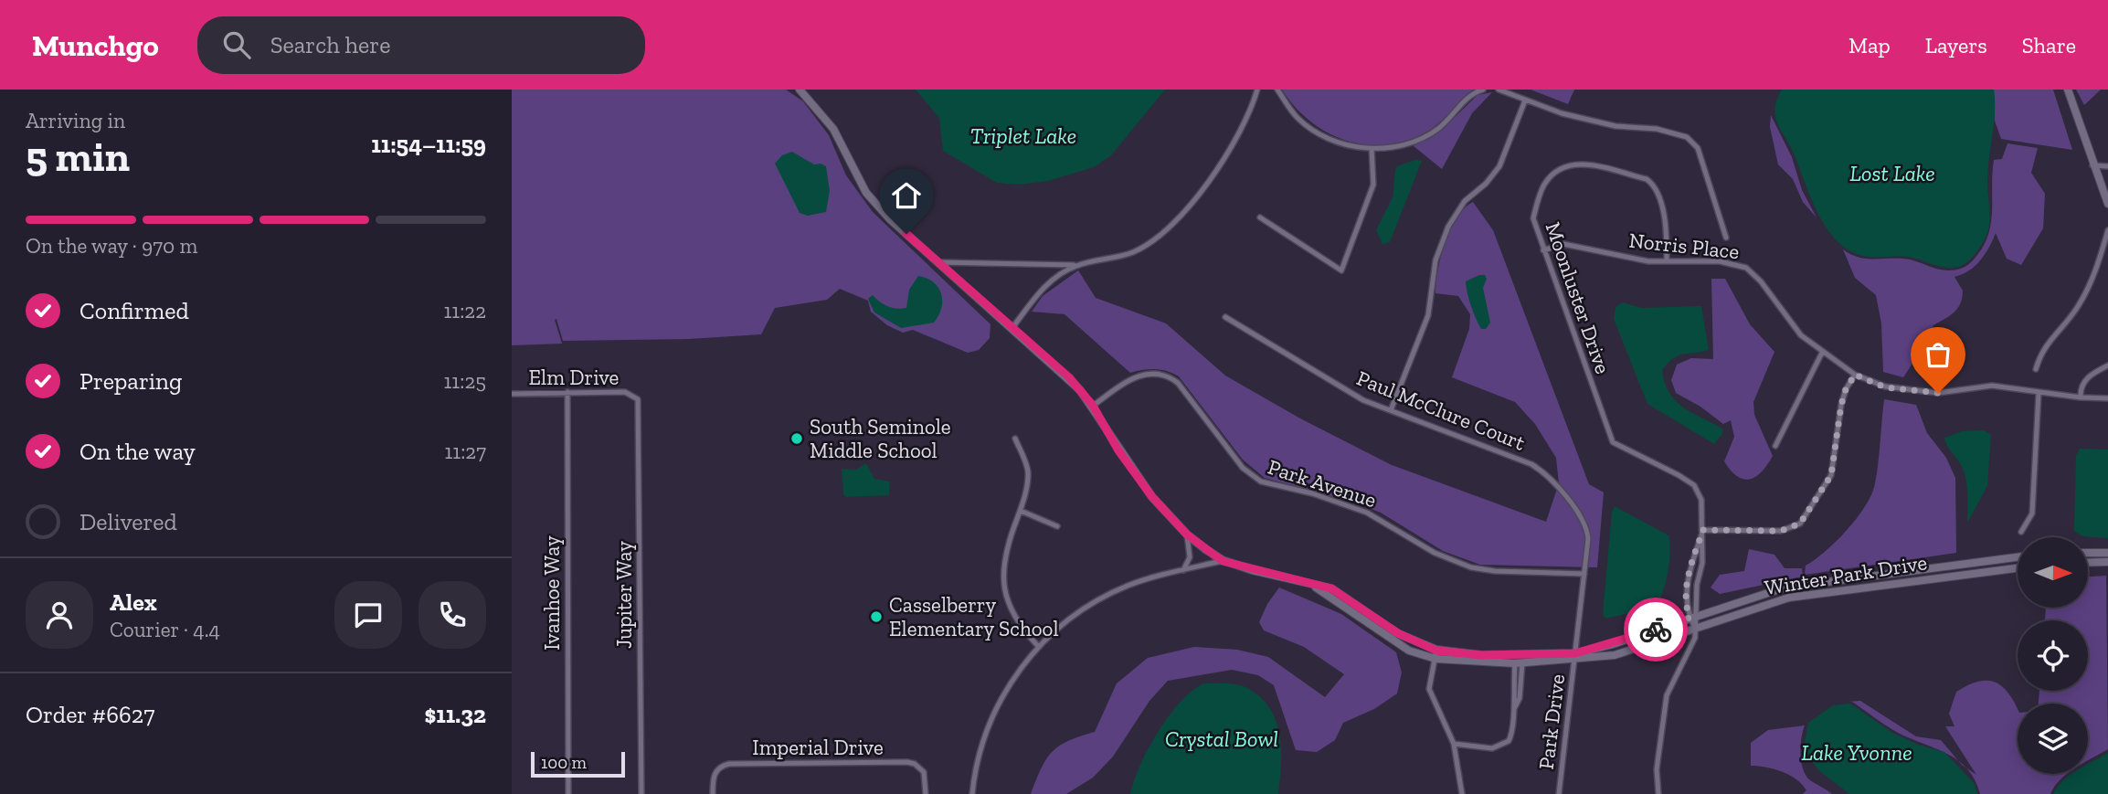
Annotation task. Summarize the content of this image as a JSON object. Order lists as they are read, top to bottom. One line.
{"streets":{"street":["Norris Place","Moonluster Drive","Elm Drive","Paul McClure Court","Park Avenue","Winter Park Drive","Ivanhoe Way","Jupiter Way","Park Drive","Imperial Drive"]},"crossings":[["Norris Place","Moonluster Drive"],["Moonluster Drive","Winter Park Drive"],["Elm Drive","Ivanhoe Way"],["Elm Drive","Jupiter Way"],["Paul McClure Court","Park Avenue"],["Park Avenue","Winter Park Drive"],["Winter Park Drive","Park Drive"]],"water":["Triplet Lake","Lost Lake","Crystal Bowl","Lake Yvonne"],"places":["South Seminole Middle School","Casselberry Elementary School"],"scale_bar":"100 m","north":"right","page":{"header":"Munchgo","search":"Search here","nav":["Map","Layers","Share"],"heading":["5 min","Arriving in","11:54–11:59"],"panel":["Alex","Courier · 4.4","Order #6627","$11.32"],"bar":"On the way · 970 m","list":[["Confirmed","11:22"],["Preparing","11:25"],["On the way","11:27"],"Delivered"],"scale":"100 m"}}
